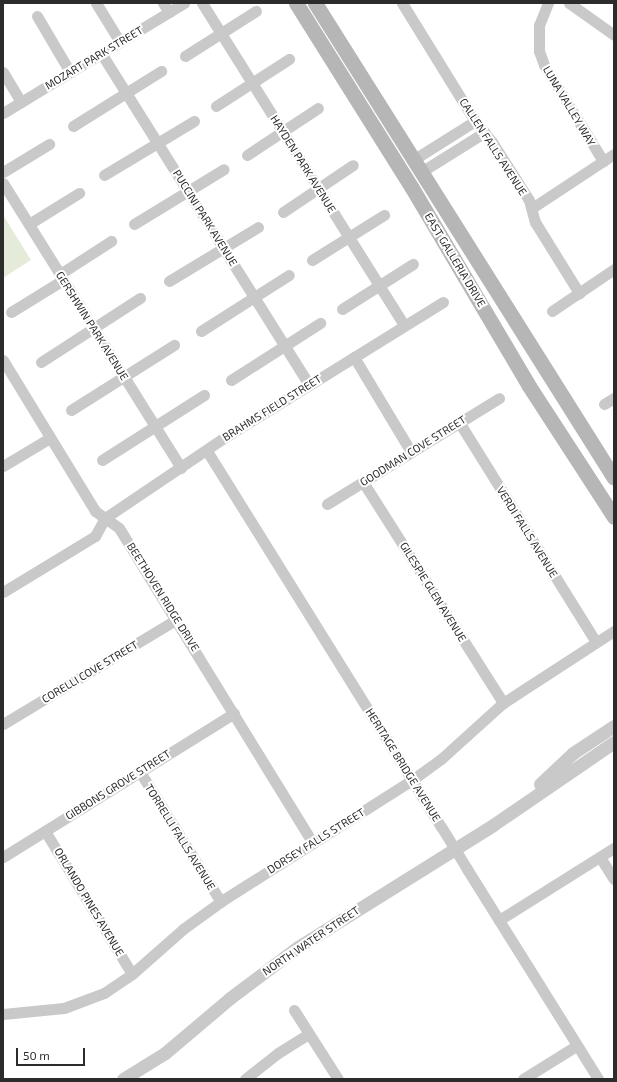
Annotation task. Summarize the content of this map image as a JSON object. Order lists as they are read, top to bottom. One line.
{"streets":{"main road":["EAST GALLERIA DRIVE"],"street":["MOZART PARK STREET","LUNA VALLEY WAY","CALLEN FALLS AVENUE","HAYDEN PARK AVENUE","PUCCINI PARK AVENUE","GERSHWIN PARK AVENUE","BRAHMS FIELD STREET","GOODMAN COVE STREET","VERDI FALLS AVENUE","GILESPIE GLEN AVENUE","BEETHOVEN RIDGE DRIVE","CORELLI COVE STREET","HERITAGE BRIDGE AVENUE","GIBBONS GROVE STREET","TORRELLI FALLS AVENUE","DORSEY FALLS STREET","ORLANDO PINES AVENUE","NORTH WATER STREET"]},"crossings":[["MOZART PARK STREET","PUCCINI PARK AVENUE"],["HAYDEN PARK AVENUE","BRAHMS FIELD STREET"],["PUCCINI PARK AVENUE","BRAHMS FIELD STREET"],["GERSHWIN PARK AVENUE","BRAHMS FIELD STREET"],["BRAHMS FIELD STREET","BEETHOVEN RIDGE DRIVE"],["BRAHMS FIELD STREET","HERITAGE BRIDGE AVENUE"],["GOODMAN COVE STREET","VERDI FALLS AVENUE"],["GOODMAN COVE STREET","GILESPIE GLEN AVENUE"],["VERDI FALLS AVENUE","DORSEY FALLS STREET"],["GILESPIE GLEN AVENUE","DORSEY FALLS STREET"],["BEETHOVEN RIDGE DRIVE","CORELLI COVE STREET"],["BEETHOVEN RIDGE DRIVE","GIBBONS GROVE STREET"],["BEETHOVEN RIDGE DRIVE","DORSEY FALLS STREET"],["HERITAGE BRIDGE AVENUE","DORSEY FALLS STREET"],["GIBBONS GROVE STREET","TORRELLI FALLS AVENUE"],["GIBBONS GROVE STREET","ORLANDO PINES AVENUE"],["TORRELLI FALLS AVENUE","DORSEY FALLS STREET"],["DORSEY FALLS STREET","ORLANDO PINES AVENUE"]],"scale_bar":"50 m"}
